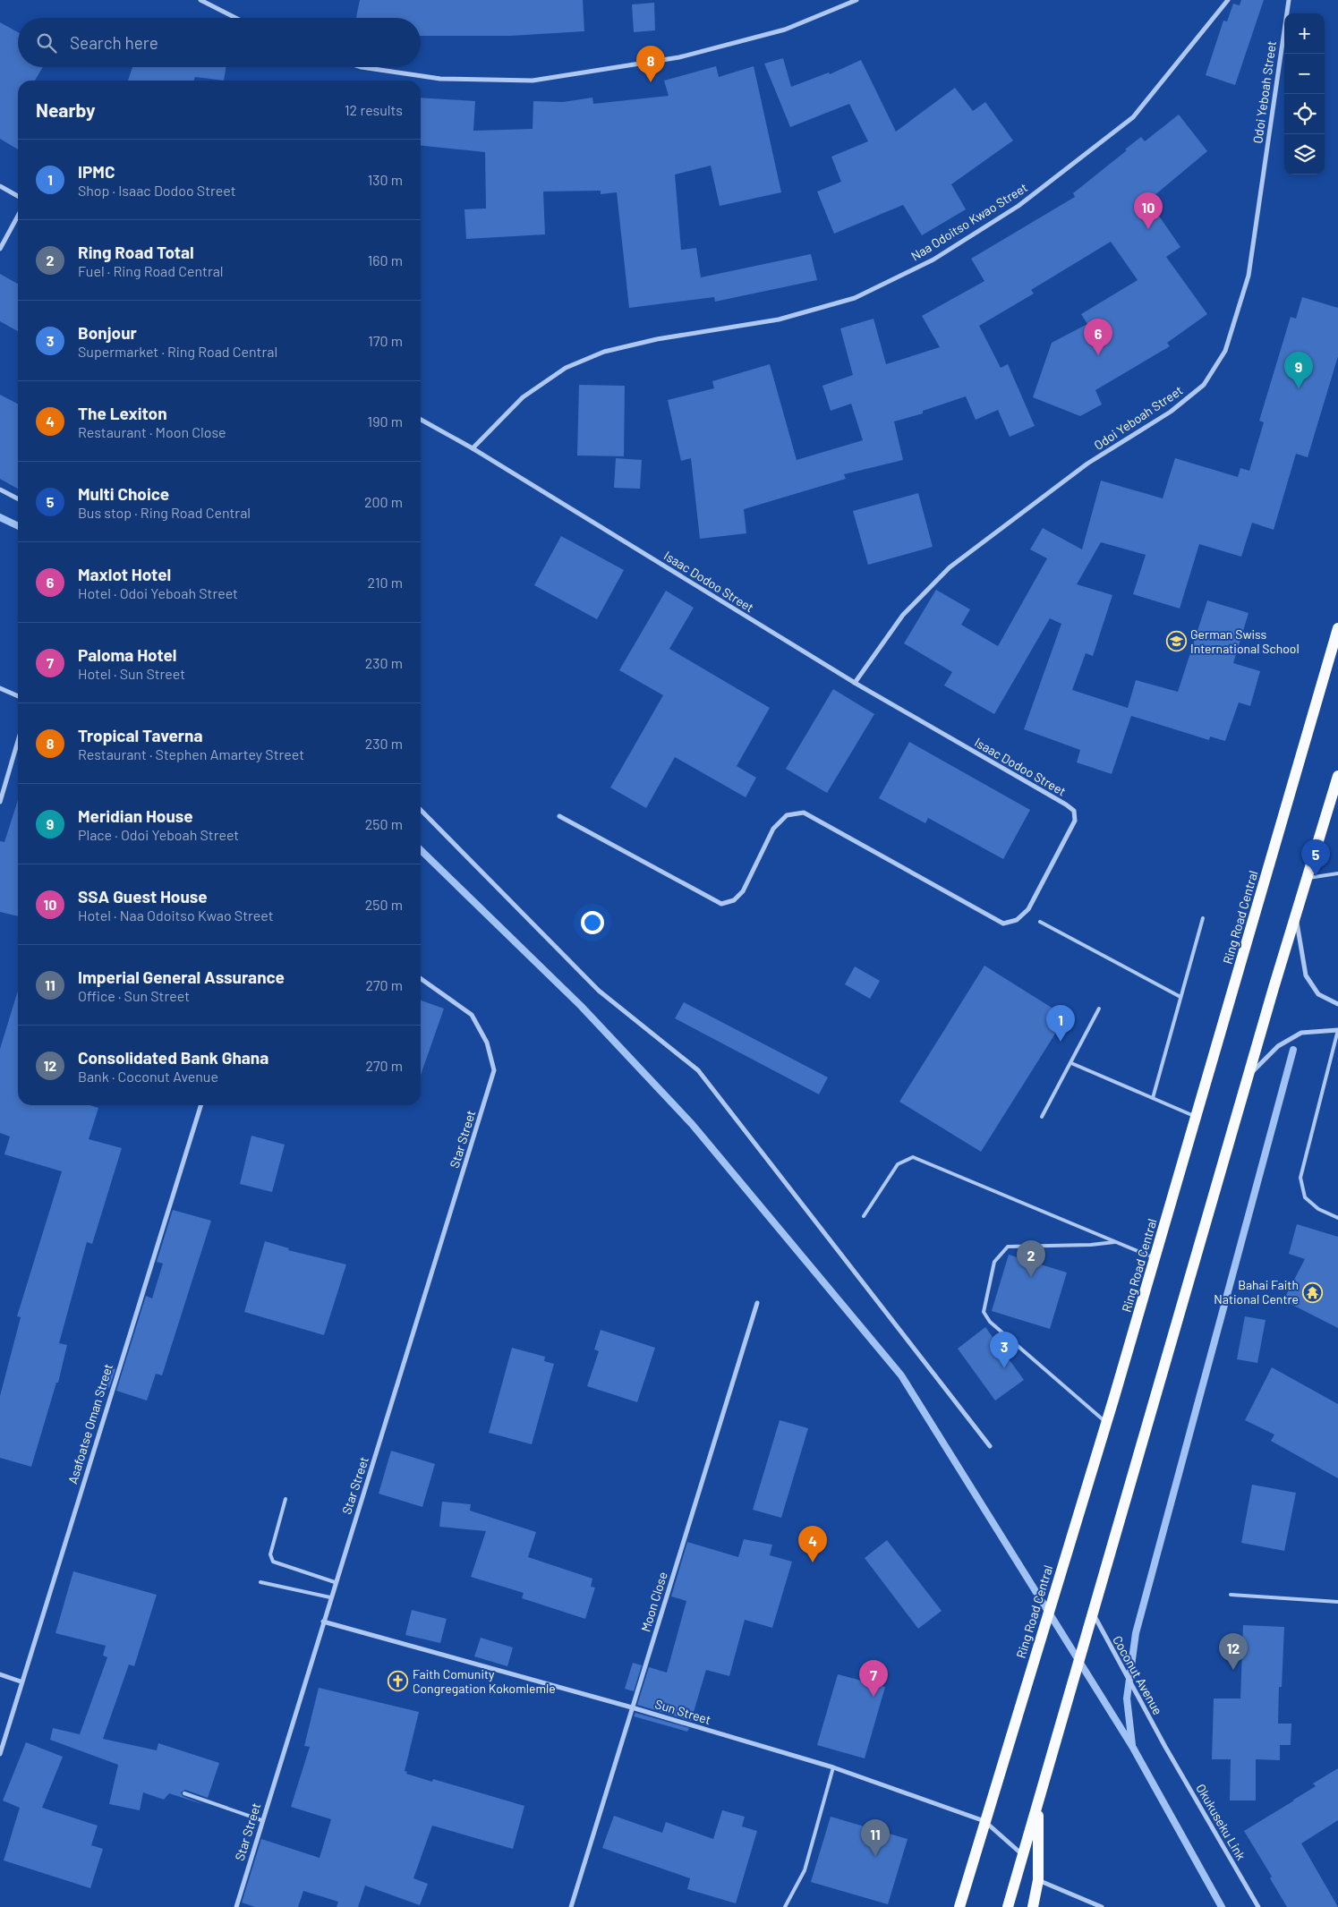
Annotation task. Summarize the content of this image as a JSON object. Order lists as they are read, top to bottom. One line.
{"streets":{"main road":["Ring Road Central"],"street":["Odoi Yeboah Street","Naa Odoitso Kwao Street","Isaac Dodoo Street","Star Street","Asafoatse Oman Street","Moon Close","Coconut Avenue","Sun Street","Okukuseku Link"]},"crossings":[["Odoi Yeboah Street","Isaac Dodoo Street"],["Naa Odoitso Kwao Street","Isaac Dodoo Street"],["Ring Road Central","Sun Street"],["Star Street","Sun Street"],["Moon Close","Sun Street"],["Coconut Avenue","Okukuseku Link"]],"places":{"school or university":["German Swiss International School"],"temple":["Bahai Faith National Centre"],"church":["Faith Comunity Congregation Kokomlemle"]},"page":{"map_buttons":["+","−"],"search":"Search here","pins":["8","10","6","9","5","1","2","3","4","12","7","11"],"heading":["Nearby","12 results"],"list":[{"mark":"1","name":"IPMC","note":"Shop · Isaac Dodoo Street","value":"130 m"},{"mark":"2","name":"Ring Road Total","note":"Fuel · Ring Road Central","value":"160 m"},{"mark":"3","name":"Bonjour","note":"Supermarket · Ring Road Central","value":"170 m"},{"mark":"4","name":"The Lexiton","note":"Restaurant · Moon Close","value":"190 m"},{"mark":"5","name":"Multi Choice","note":"Bus stop · Ring Road Central","value":"200 m"},{"mark":"6","name":"Maxlot Hotel","note":"Hotel · Odoi Yeboah Street","value":"210 m"},{"mark":"7","name":"Paloma Hotel","note":"Hotel · Sun Street","value":"230 m"},{"mark":"8","name":"Tropical Taverna","note":"Restaurant · Stephen Amartey Street","value":"230 m"},{"mark":"9","name":"Meridian House","note":"Place · Odoi Yeboah Street","value":"250 m"},{"mark":"10","name":"SSA Guest House","note":"Hotel · Naa Odoitso Kwao Street","value":"250 m"},{"mark":"11","name":"Imperial General Assurance","note":"Office · Sun Street","value":"270 m"},{"mark":"12","name":"Consolidated Bank Ghana","note":"Bank · Coconut Avenue","value":"270 m"}]}}
